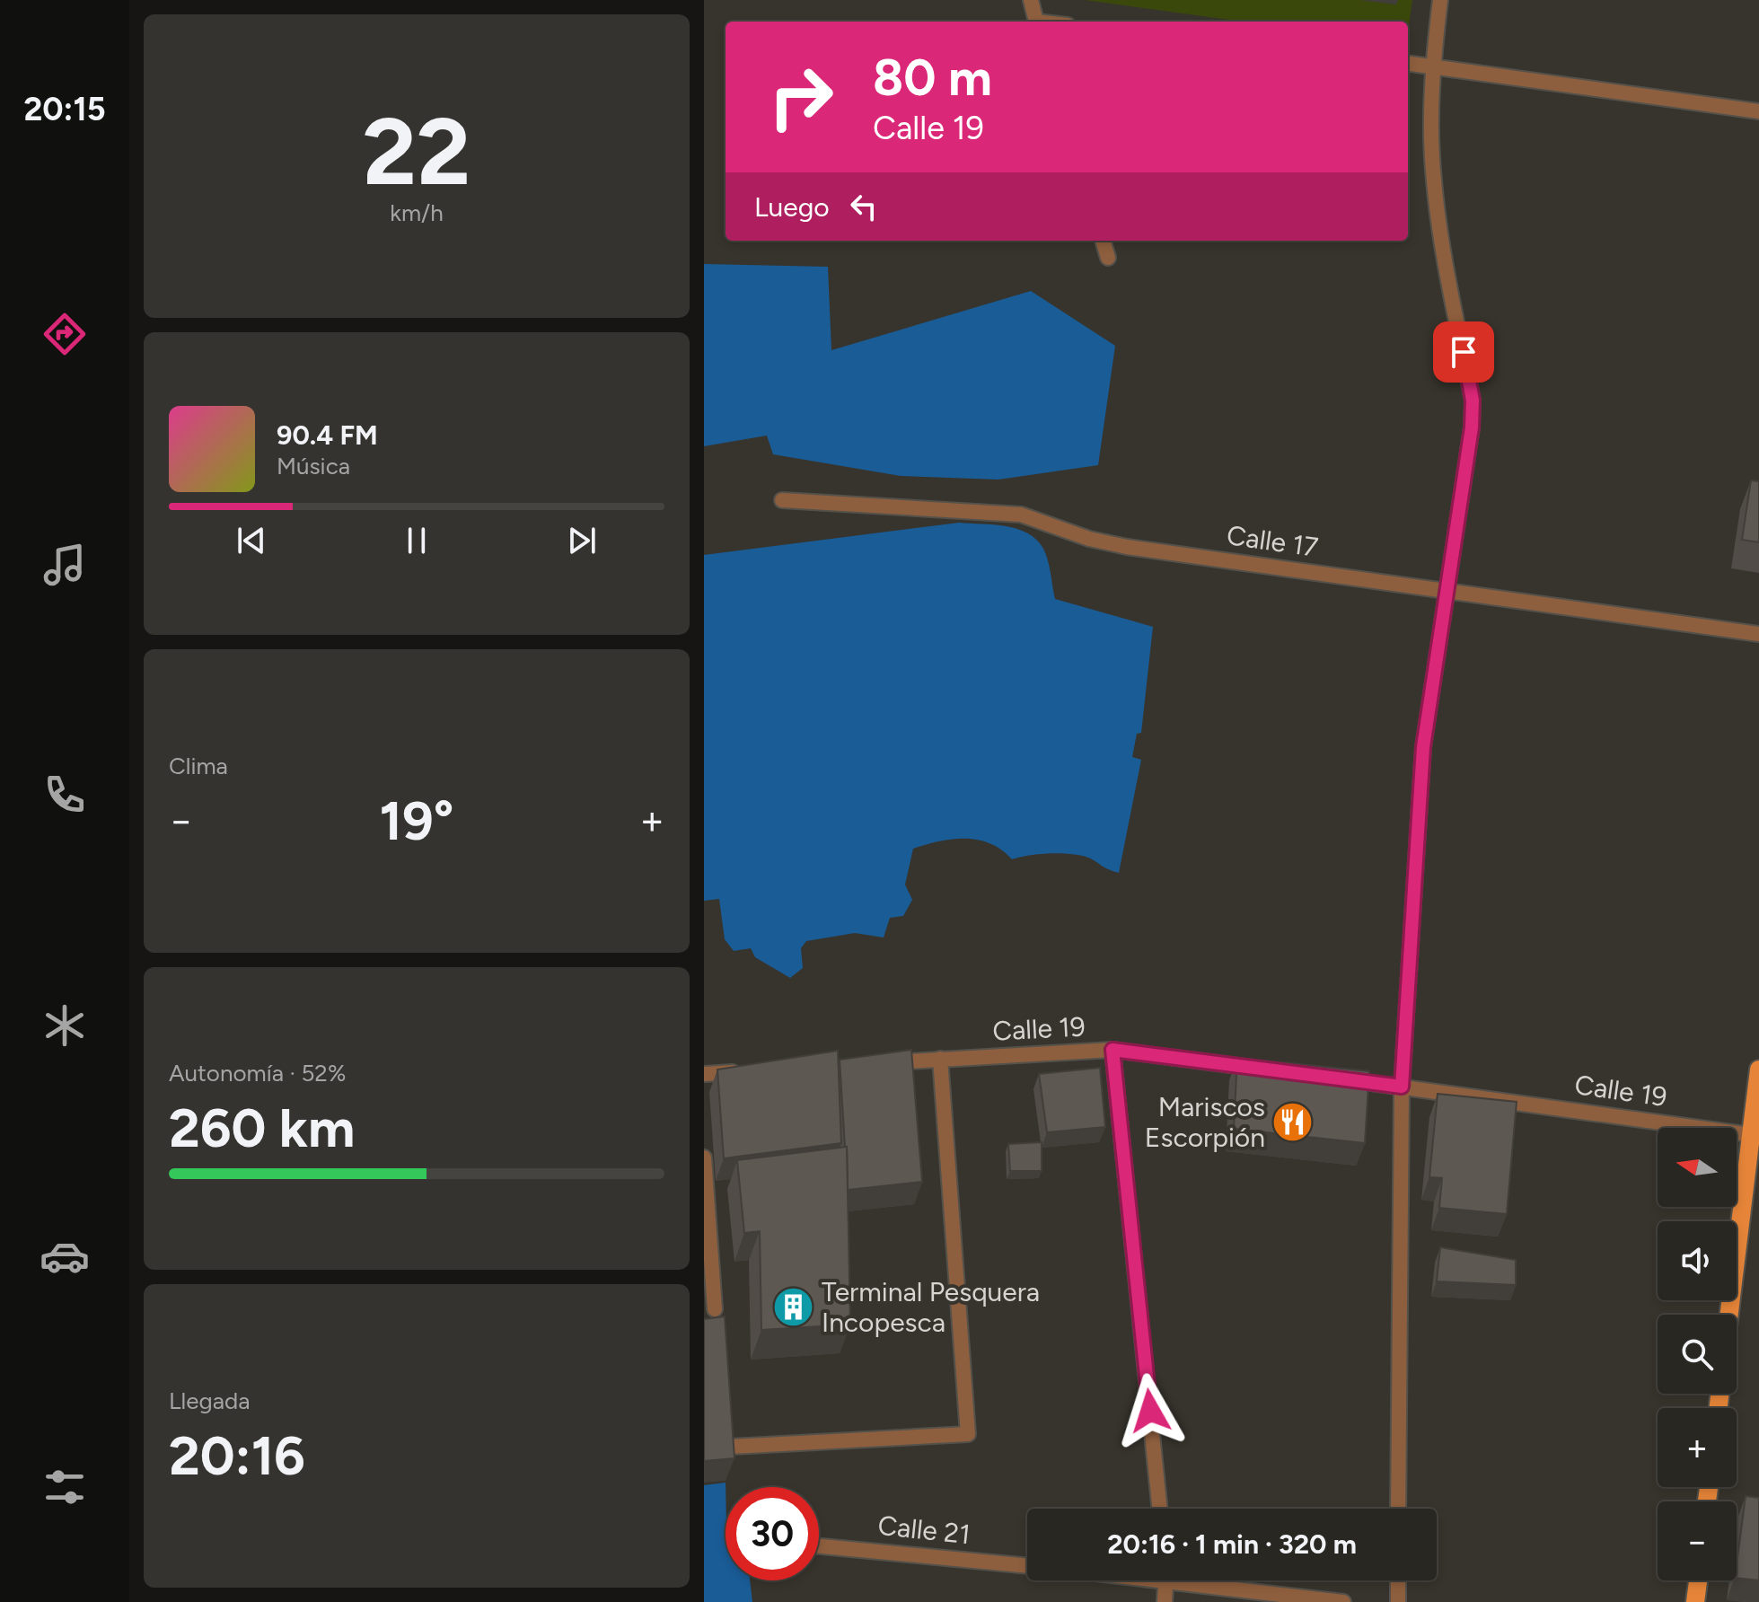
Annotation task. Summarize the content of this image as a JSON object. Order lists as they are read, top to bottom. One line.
{"streets":{"street":["Calle 17","Calle 19","Calle 21"]},"places":{"restaurant":["Mariscos Escorpión"],"building":["Terminal Pesquera Incopesca"]},"north":"left","page":{"tabs":"20:15","tile":[["22","km/h"],"Clima",["Autonomía · 52%","260 km"],["Llegada","20:16"]],"turn":["80 m","Calle 19"],"then":"Luego","song":["90.4 FM","Música"],"heat":["−","19°","+"],"map_buttons":["+","−"],"limit":"30","trip":"20:16 · 1 min · 320 m"}}
